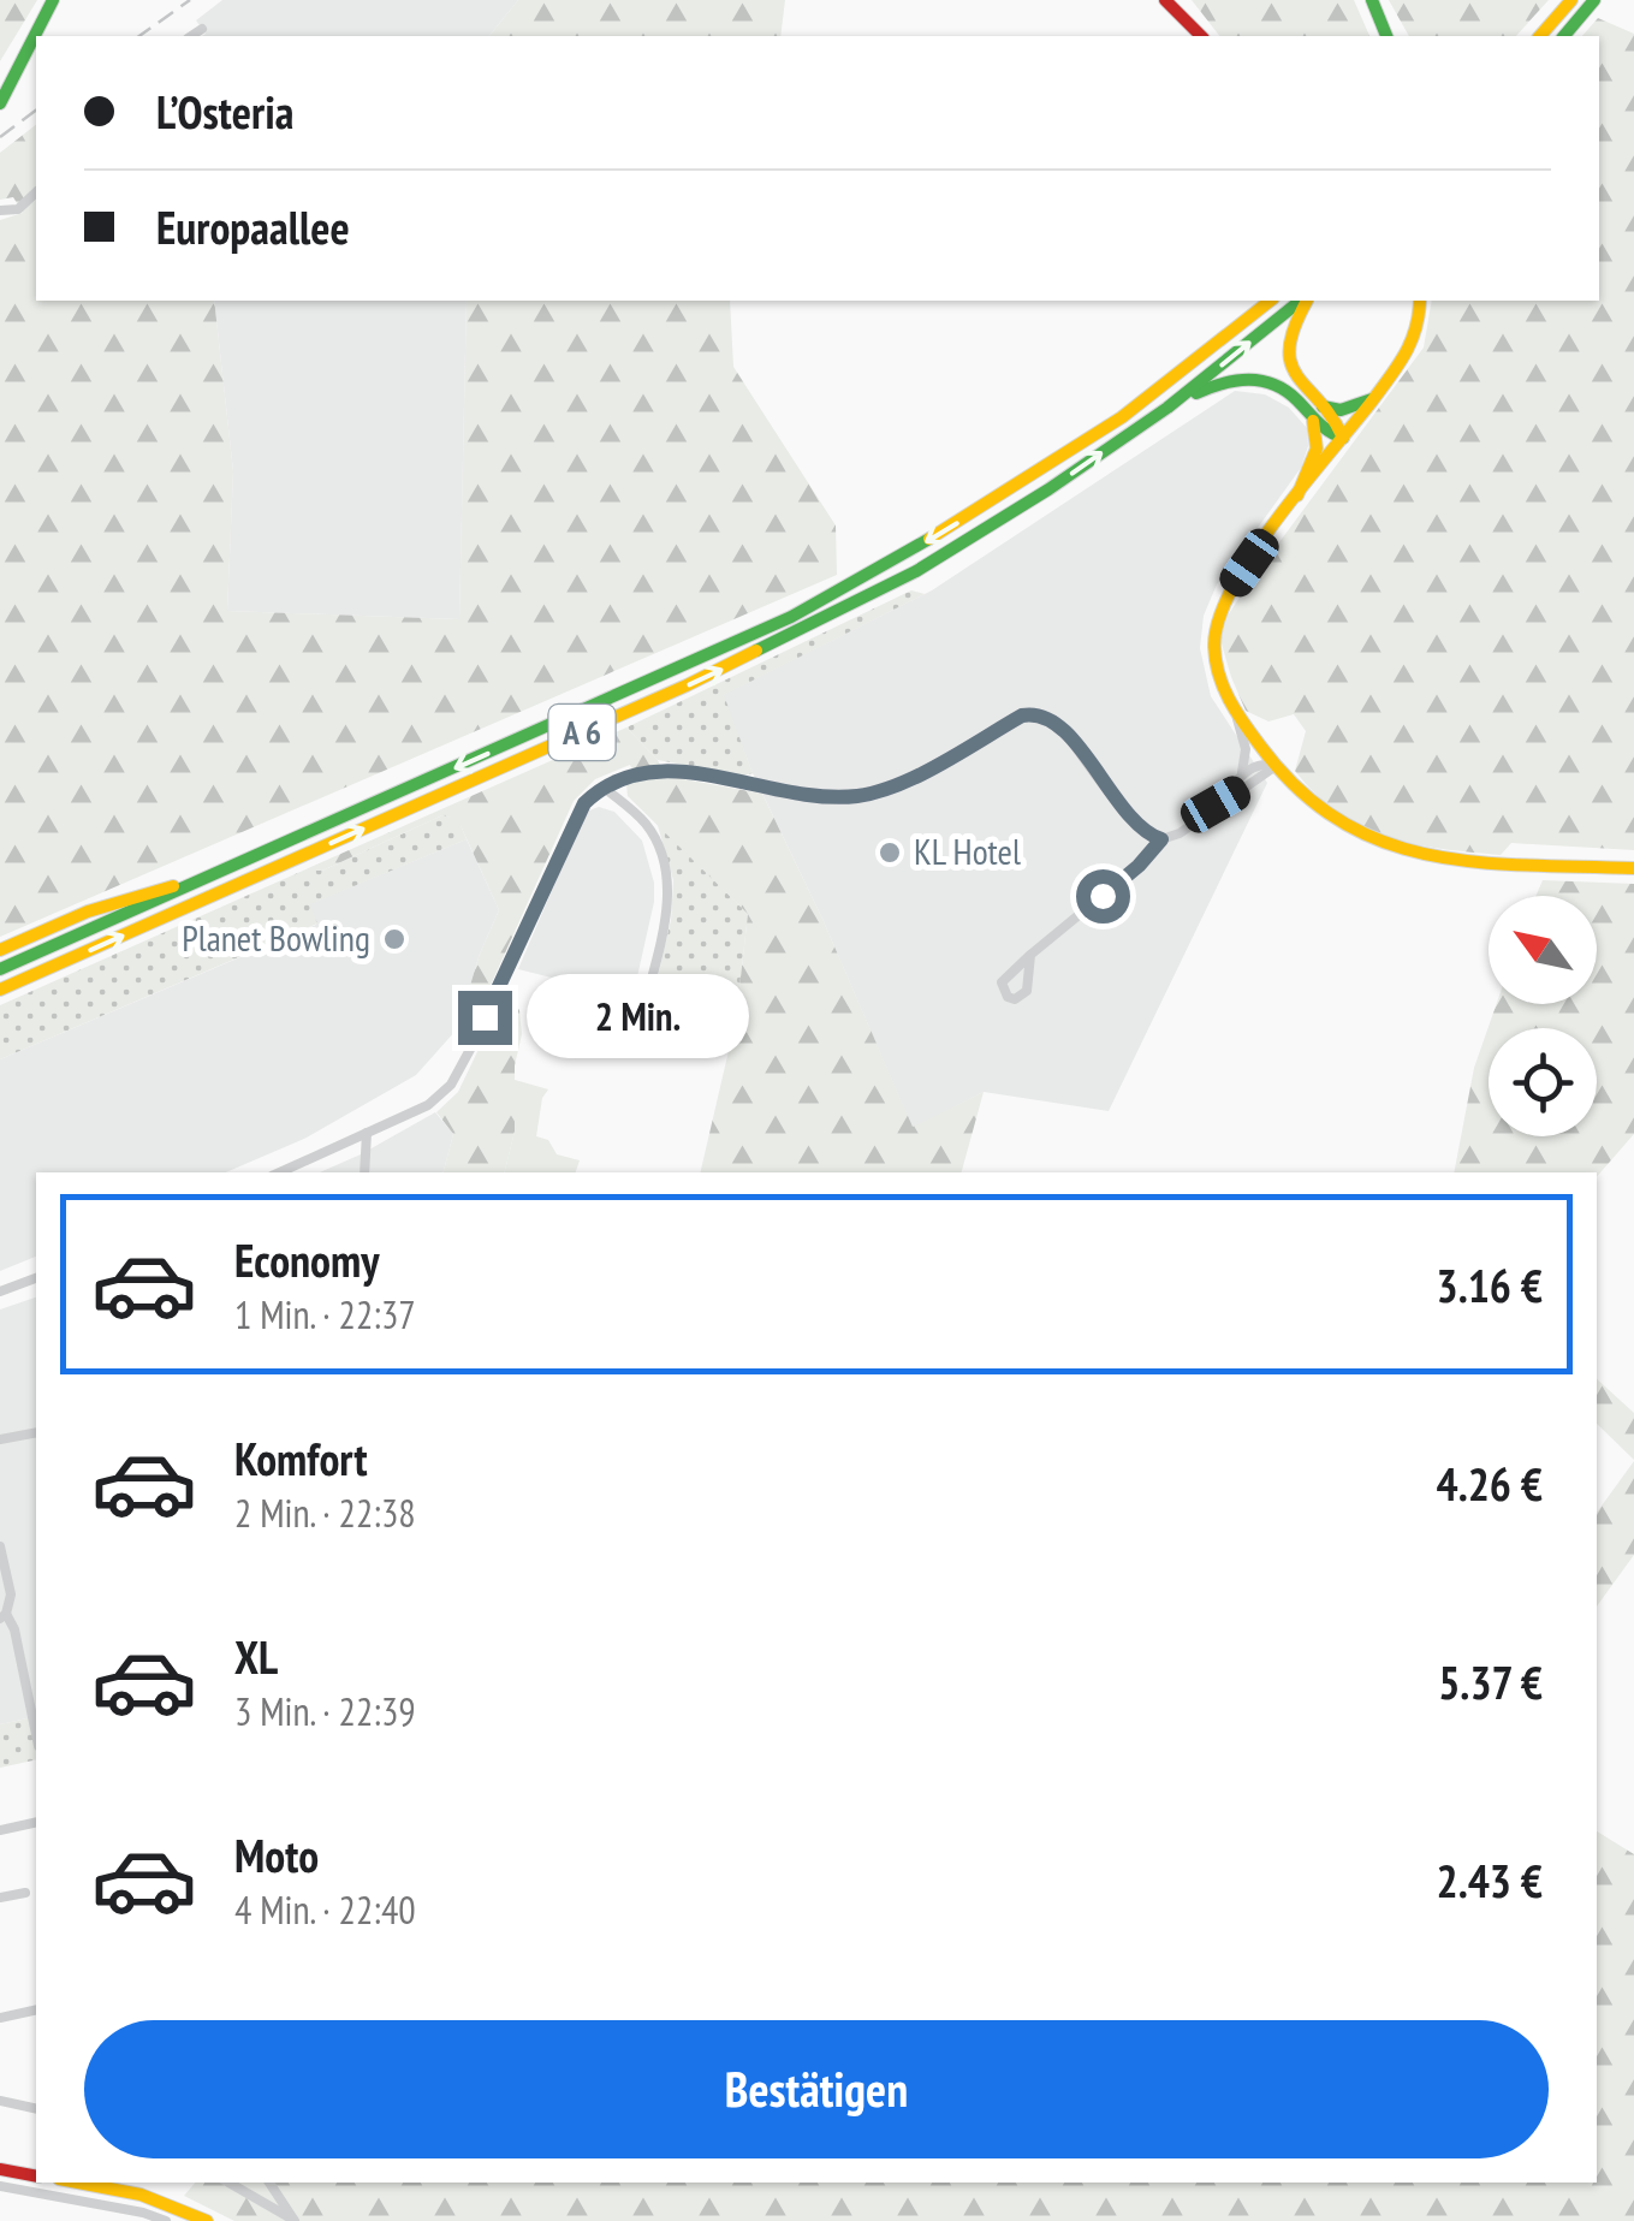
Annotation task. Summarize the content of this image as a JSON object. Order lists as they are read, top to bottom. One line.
{"streets":{"main road":["A 6"]},"places":["KL Hotel","Planet Bowling"],"north":"top left","page":{"banner":["L’Osteria","Europaallee"],"bubble":"2 Min.","list":[{"name":"Economy","note":"1 Min. · 22:37","value":"3.16 €"},{"name":"Komfort","note":"2 Min. · 22:38","value":"4.26 €"},{"name":"XL","note":"3 Min. · 22:39","value":"5.37 €"},{"name":"Moto","note":"4 Min. · 22:40","value":"2.43 €"}],"buttons":"Bestätigen"}}
